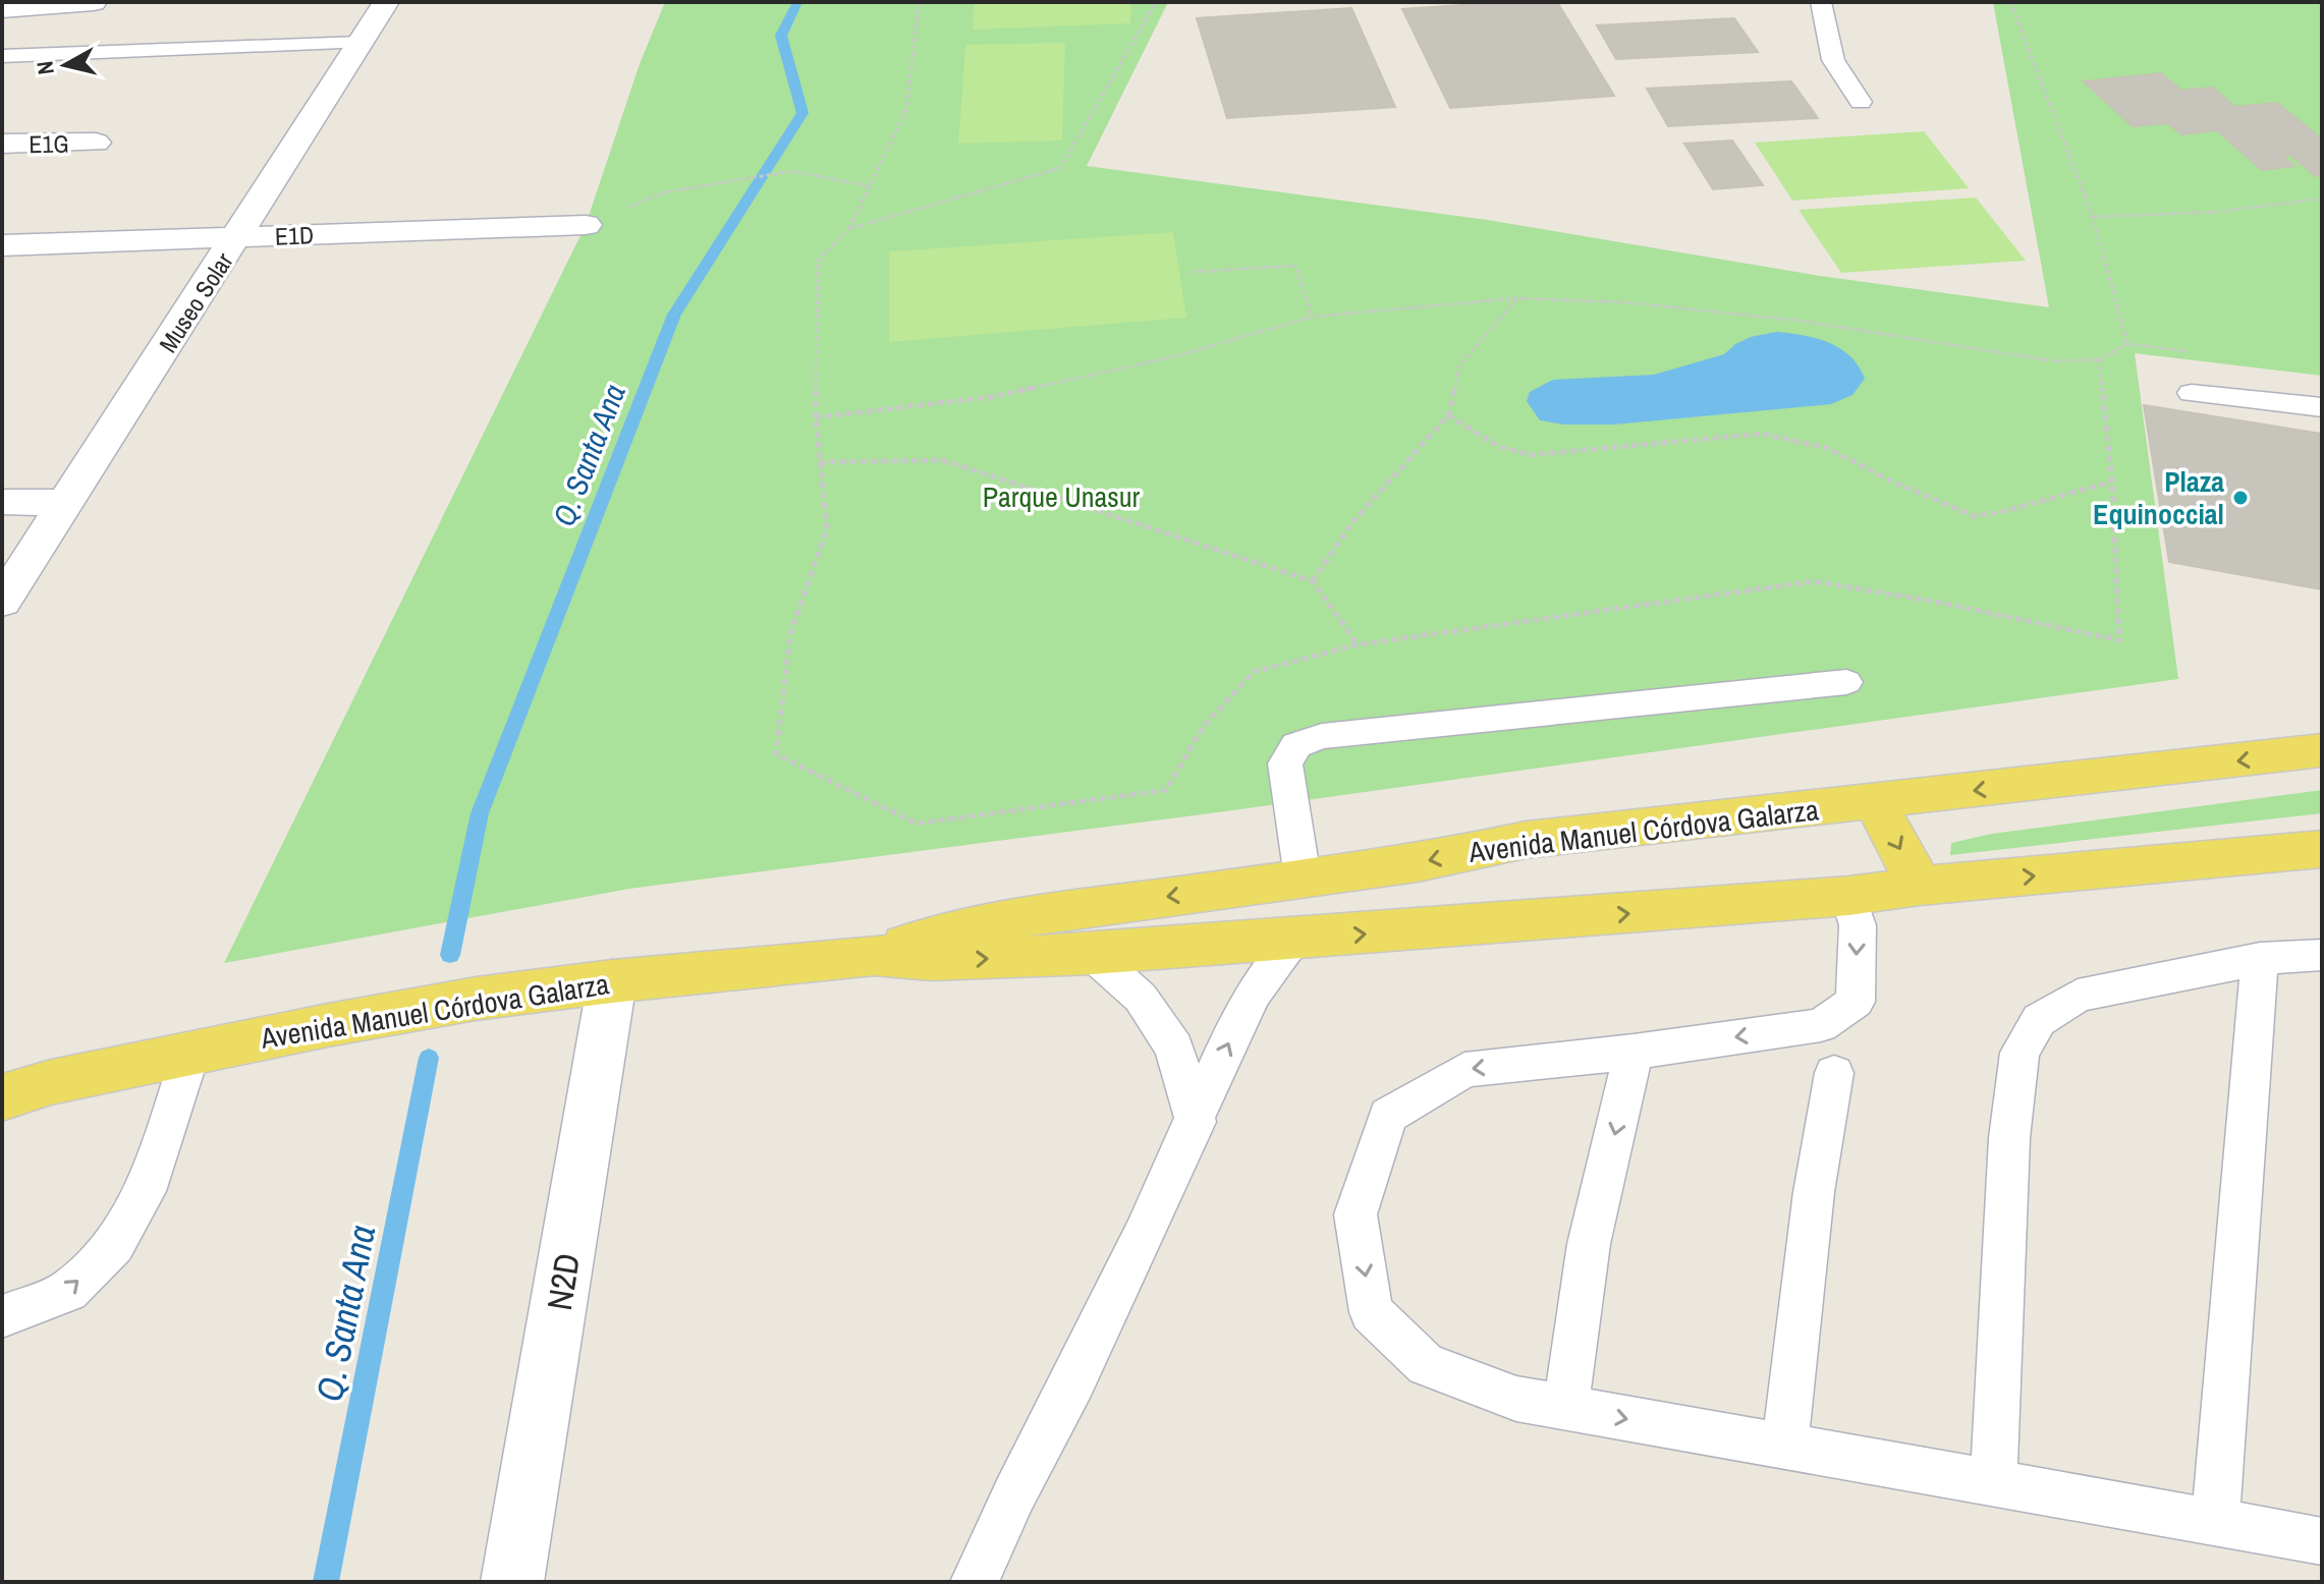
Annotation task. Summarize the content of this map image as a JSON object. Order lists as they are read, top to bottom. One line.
{"streets":{"main road":["Avenida Manuel Córdova Galarza"],"street":["E1G","E1D","Museo Solar","N2D"]},"crossings":[["E1D","Museo Solar"],["Avenida Manuel Córdova Galarza","N2D"]],"water":["Q. Santa Ana"],"parks":["Parque Unasur"],"places":["Plaza Equinoccial"],"north":"left"}
